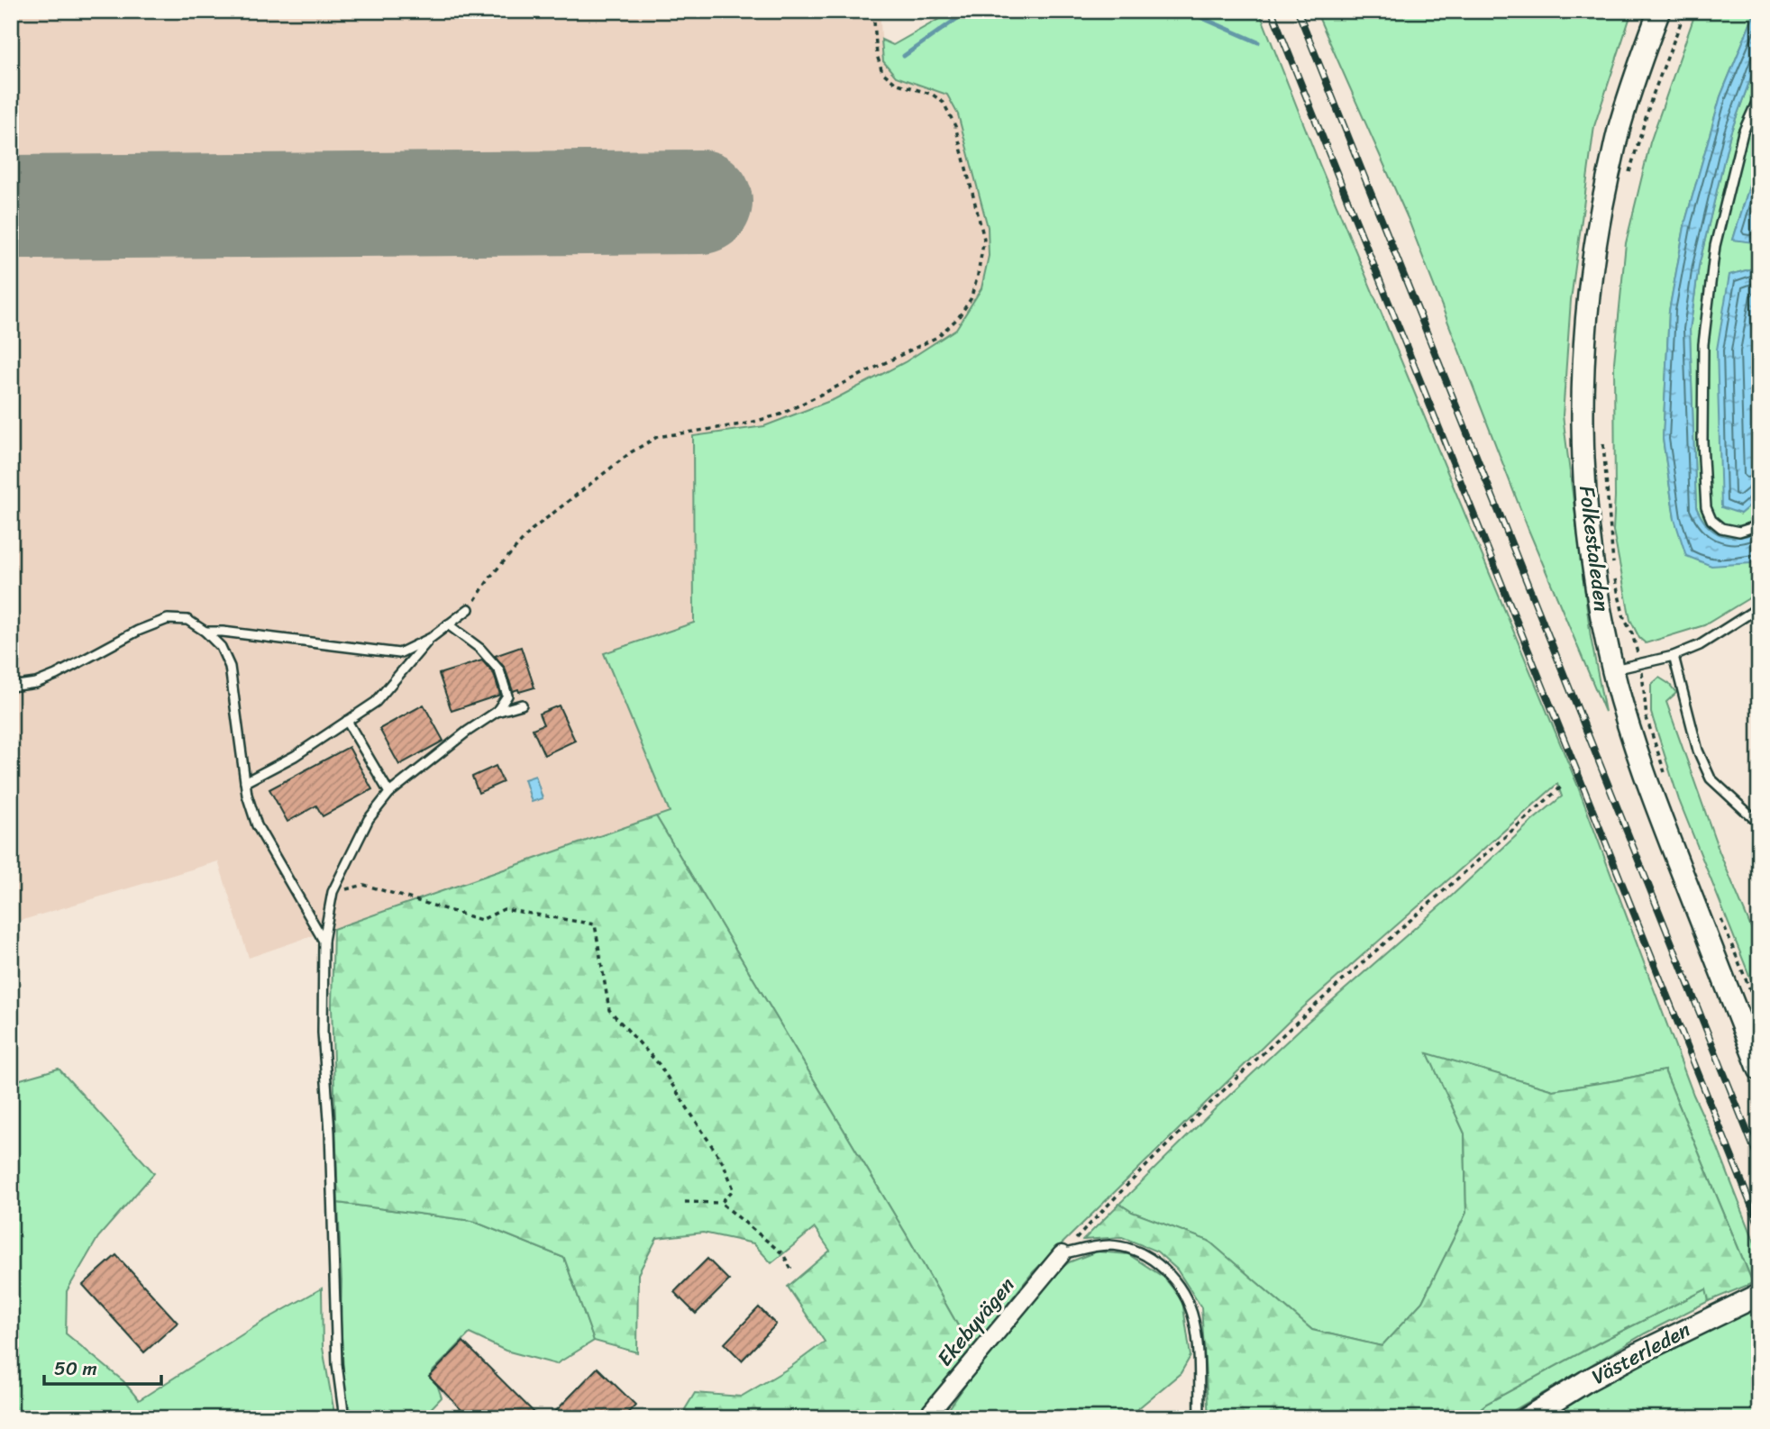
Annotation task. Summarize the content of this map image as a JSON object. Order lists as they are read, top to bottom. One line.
{"streets":{"main road":["Folkestaleden","Västerleden"],"street":["Ekebyvägen"]},"scale_bar":"50 m"}
